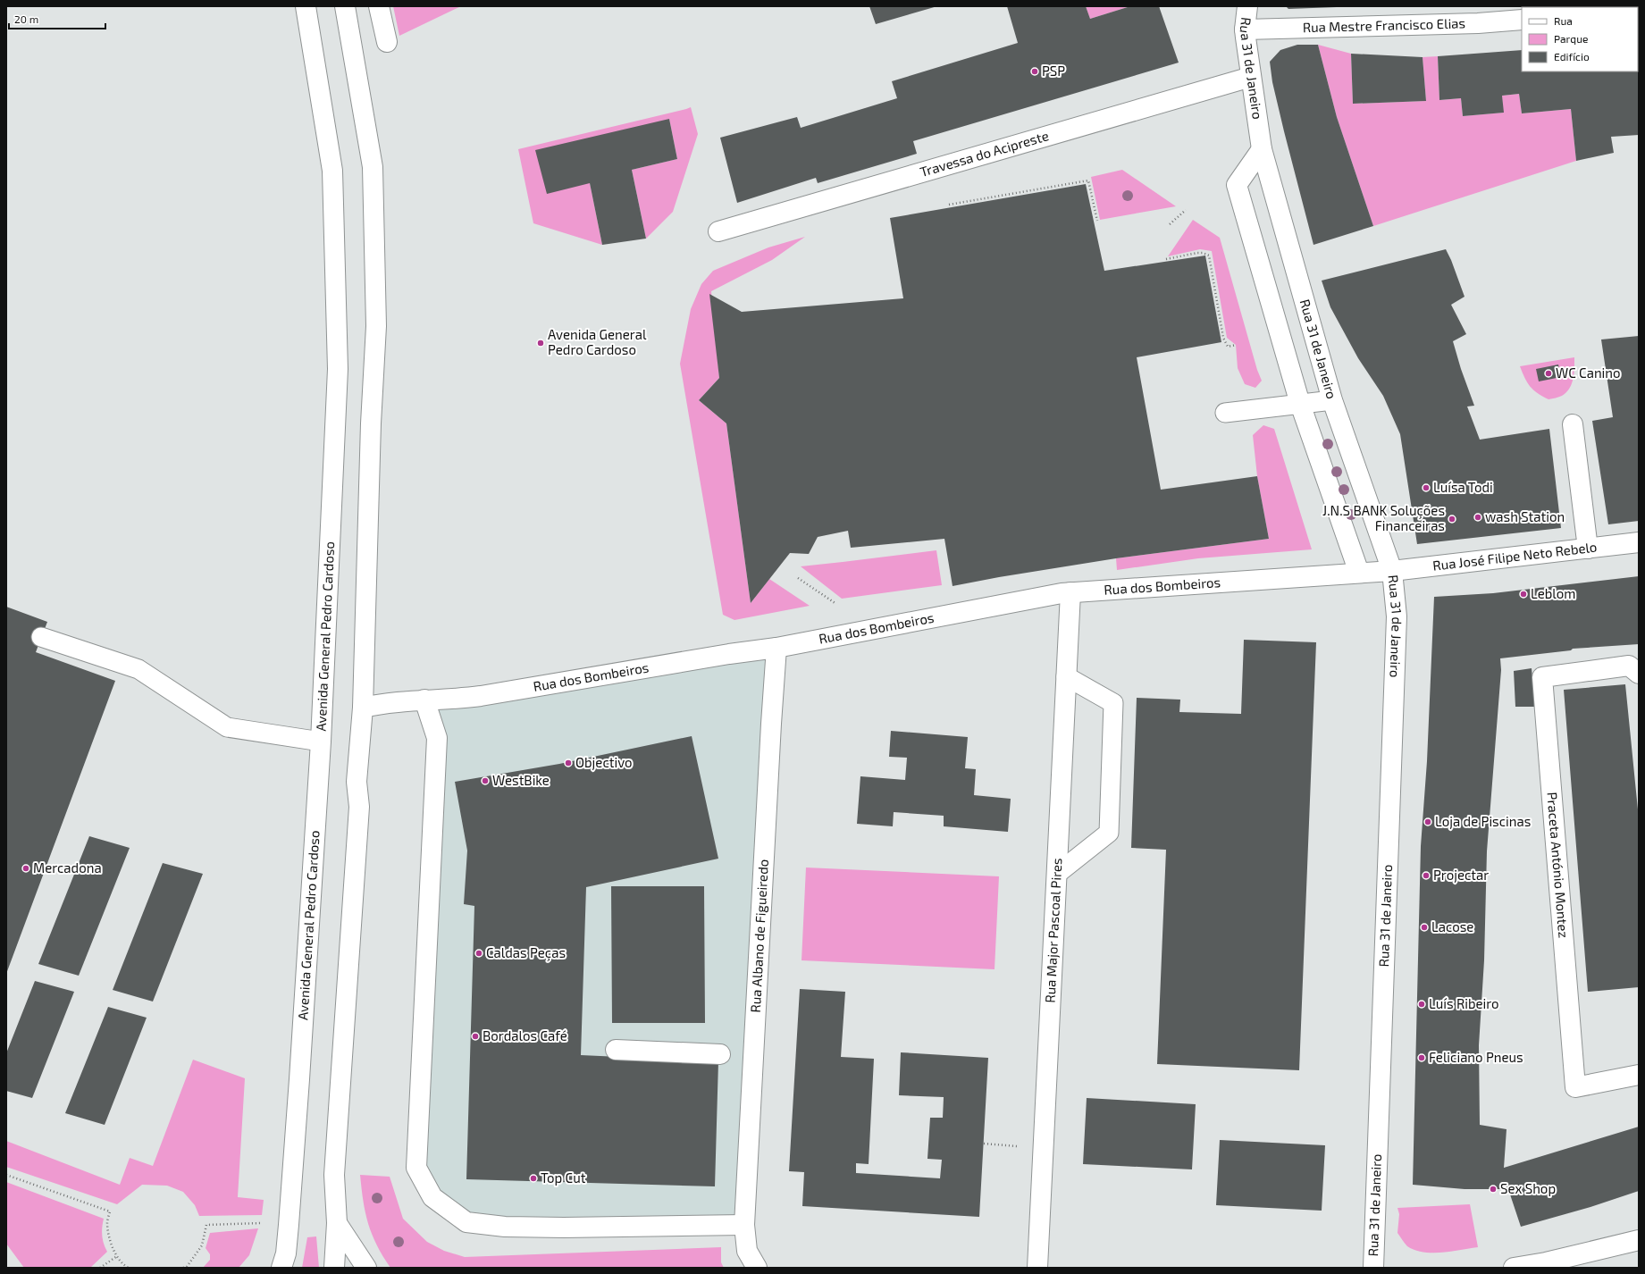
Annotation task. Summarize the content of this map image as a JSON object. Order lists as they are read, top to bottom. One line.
{"streets":{"street":["Rua Mestre Francisco Elias","Rua 31 de Janeiro","Travessa do Acipreste","Rua José Filipe Neto Rebelo","Rua dos Bombeiros","Avenida General Pedro Cardoso","Praceta António Montez","Rua Major Pascoal Pires","Rua Albano de Figueiredo"]},"crossings":[["Rua Mestre Francisco Elias","Rua 31 de Janeiro"],["Rua 31 de Janeiro","Travessa do Acipreste"],["Rua 31 de Janeiro","Rua José Filipe Neto Rebelo"],["Rua 31 de Janeiro","Rua dos Bombeiros"],["Rua José Filipe Neto Rebelo","Rua dos Bombeiros"],["Rua dos Bombeiros","Rua Major Pascoal Pires"],["Rua dos Bombeiros","Rua Albano de Figueiredo"]],"places":["PSP","Avenida General Pedro Cardoso","WC Canino","Luísa Todi","wash Station","J.N.S BANK Soluções Financeiras","Leblom","Objectivo","WestBike","Loja de Piscinas","Mercadona","Projectar","Lacose","Caldas Peças","Luís Ribeiro","Bordalos Café","Feliciano Pneus","Top Cut","Sex Shop"],"legend":["Rua","Parque","Edifício"],"scale_bar":"20 m"}
